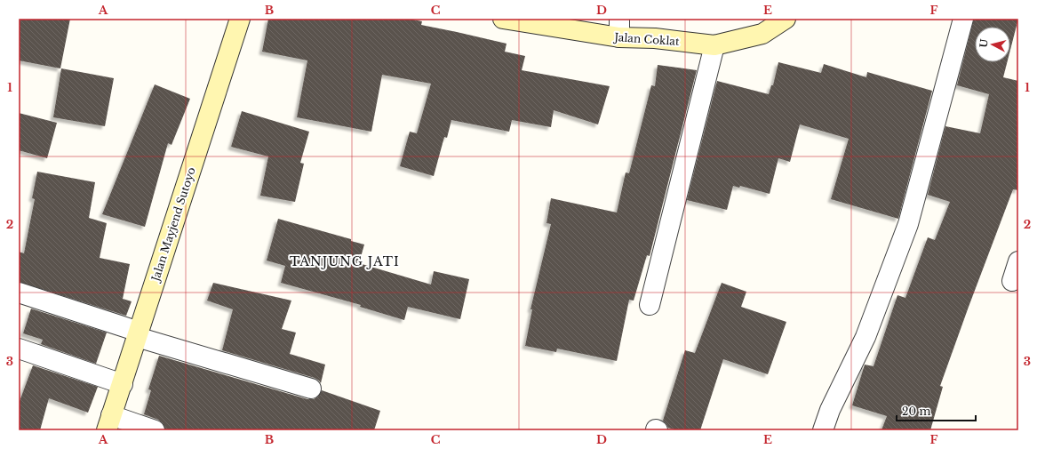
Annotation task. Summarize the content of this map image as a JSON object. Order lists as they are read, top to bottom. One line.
{"streets":{"street":["Jalan Coklat","Jalan Mayjend Sutoyo"]},"districts":["TANJUNG JATI"],"scale_bar":"20 m","north":"left","grid":{"columns":["A","B","C","D","E","F"],"rows":["1","2","3"]}}
